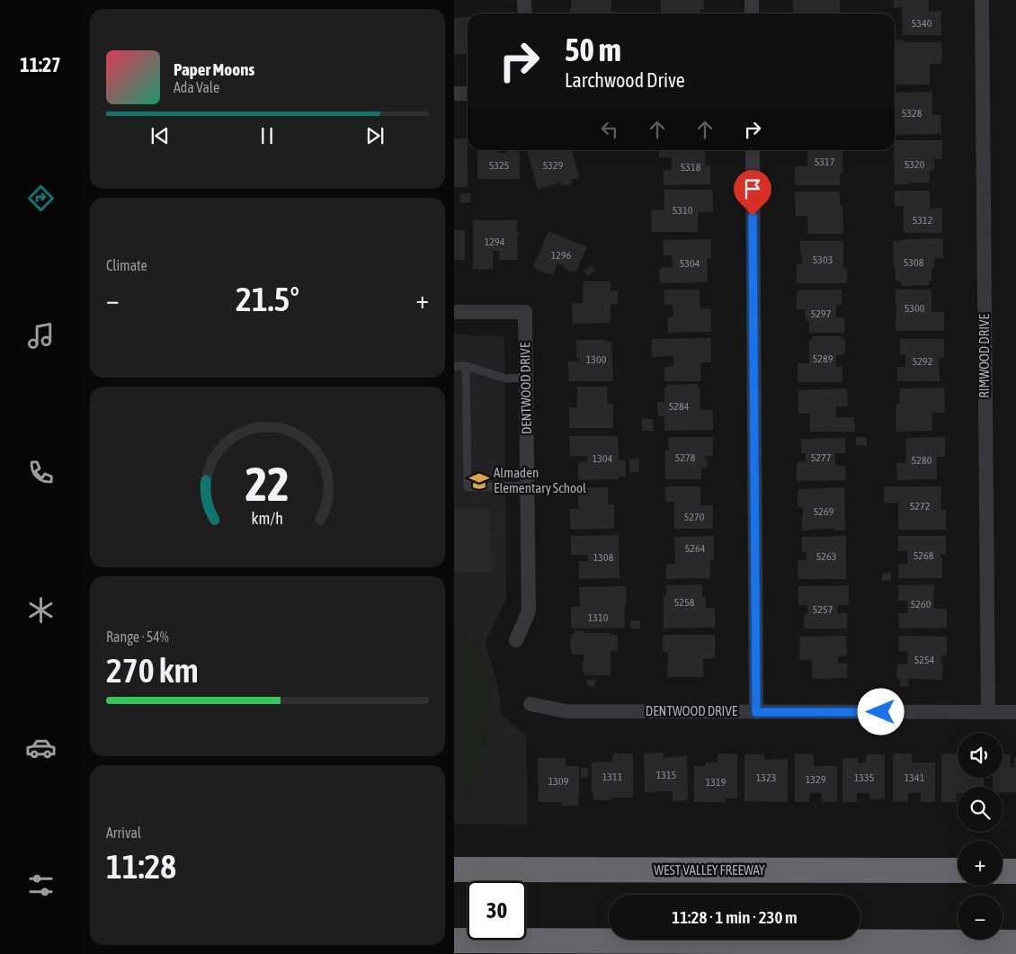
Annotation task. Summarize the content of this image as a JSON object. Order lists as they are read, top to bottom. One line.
{"streets":{"highway":["WEST VALLEY FREEWAY"],"street":["RIMWOOD DRIVE","DENTWOOD DRIVE"]},"crossings":[["RIMWOOD DRIVE","DENTWOOD DRIVE"]],"places":{"school or university":["Almaden Elementary School"]},"house_numbers":["5340","5328","5317","5320","5325","5329","5318","5310","5312","1294","1296","5303","5308","5304","5300","5297","5289","1300","5292","5284","5278","5277","1304","5280","5272","5269","5270","5264","5268","5263","1308","5258","5260","5257","1310","5254","1315","1311","1323","1335","1341","1329","1309","1319"],"page":{"tabs":"11:27","turn":["50 m","Larchwood Drive"],"song":["Paper Moons","Ada Vale"],"tile":["Climate",["Range · 54%","270 km"],["Arrival","11:28"]],"heat":["−","21.5°","+"],"map_buttons":["+","−"],"limit":"30","trip":"11:28 · 1 min · 230 m","gauge":["22","km/h"]}}
